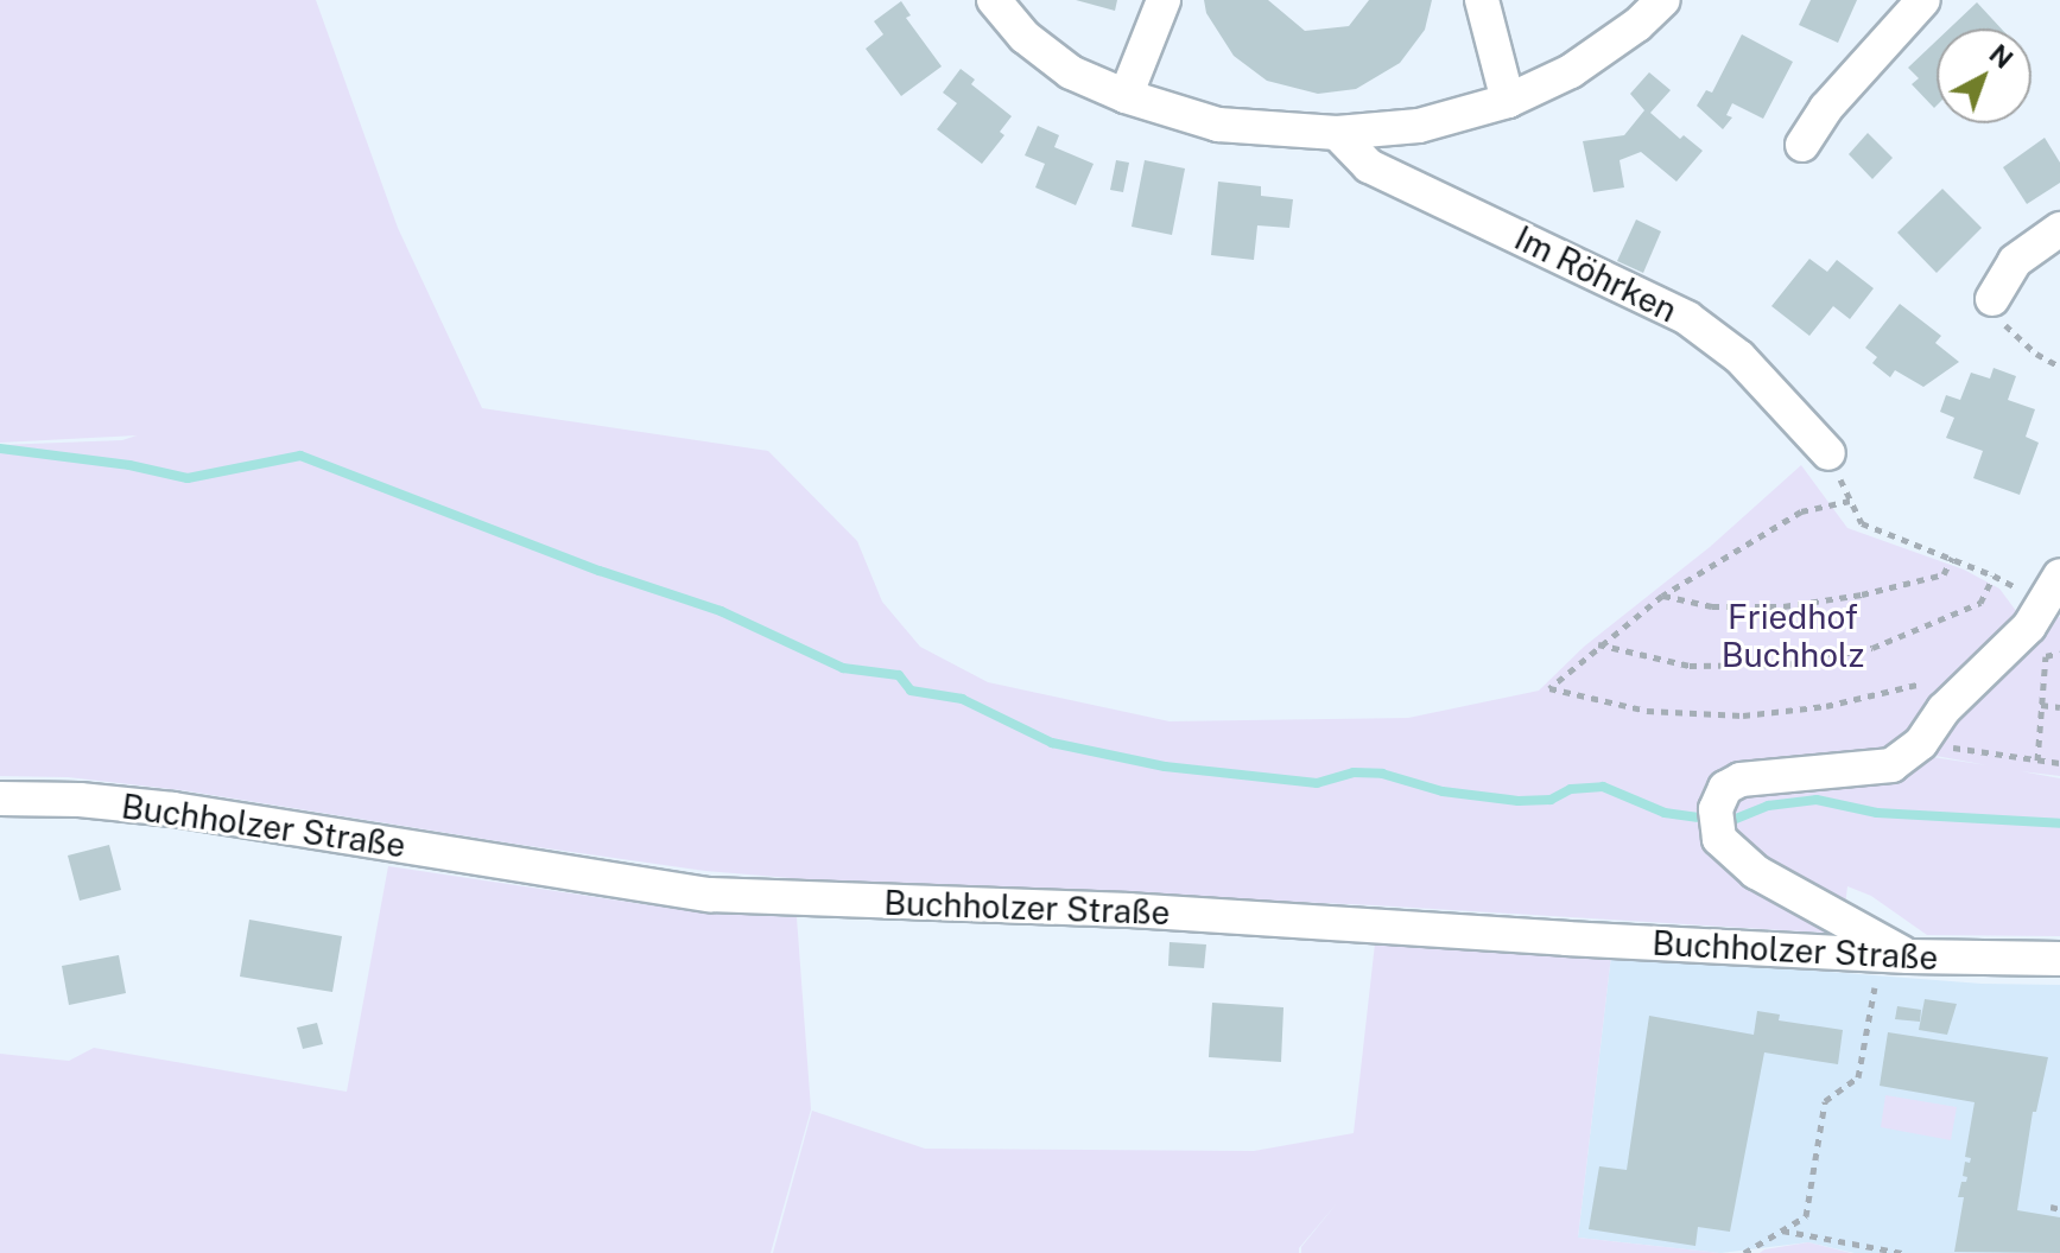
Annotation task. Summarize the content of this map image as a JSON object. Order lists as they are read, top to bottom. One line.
{"streets":{"street":["Im Röhrken","Buchholzer Straße"]},"parks":["Friedhof Buchholz"],"north":"top right"}
